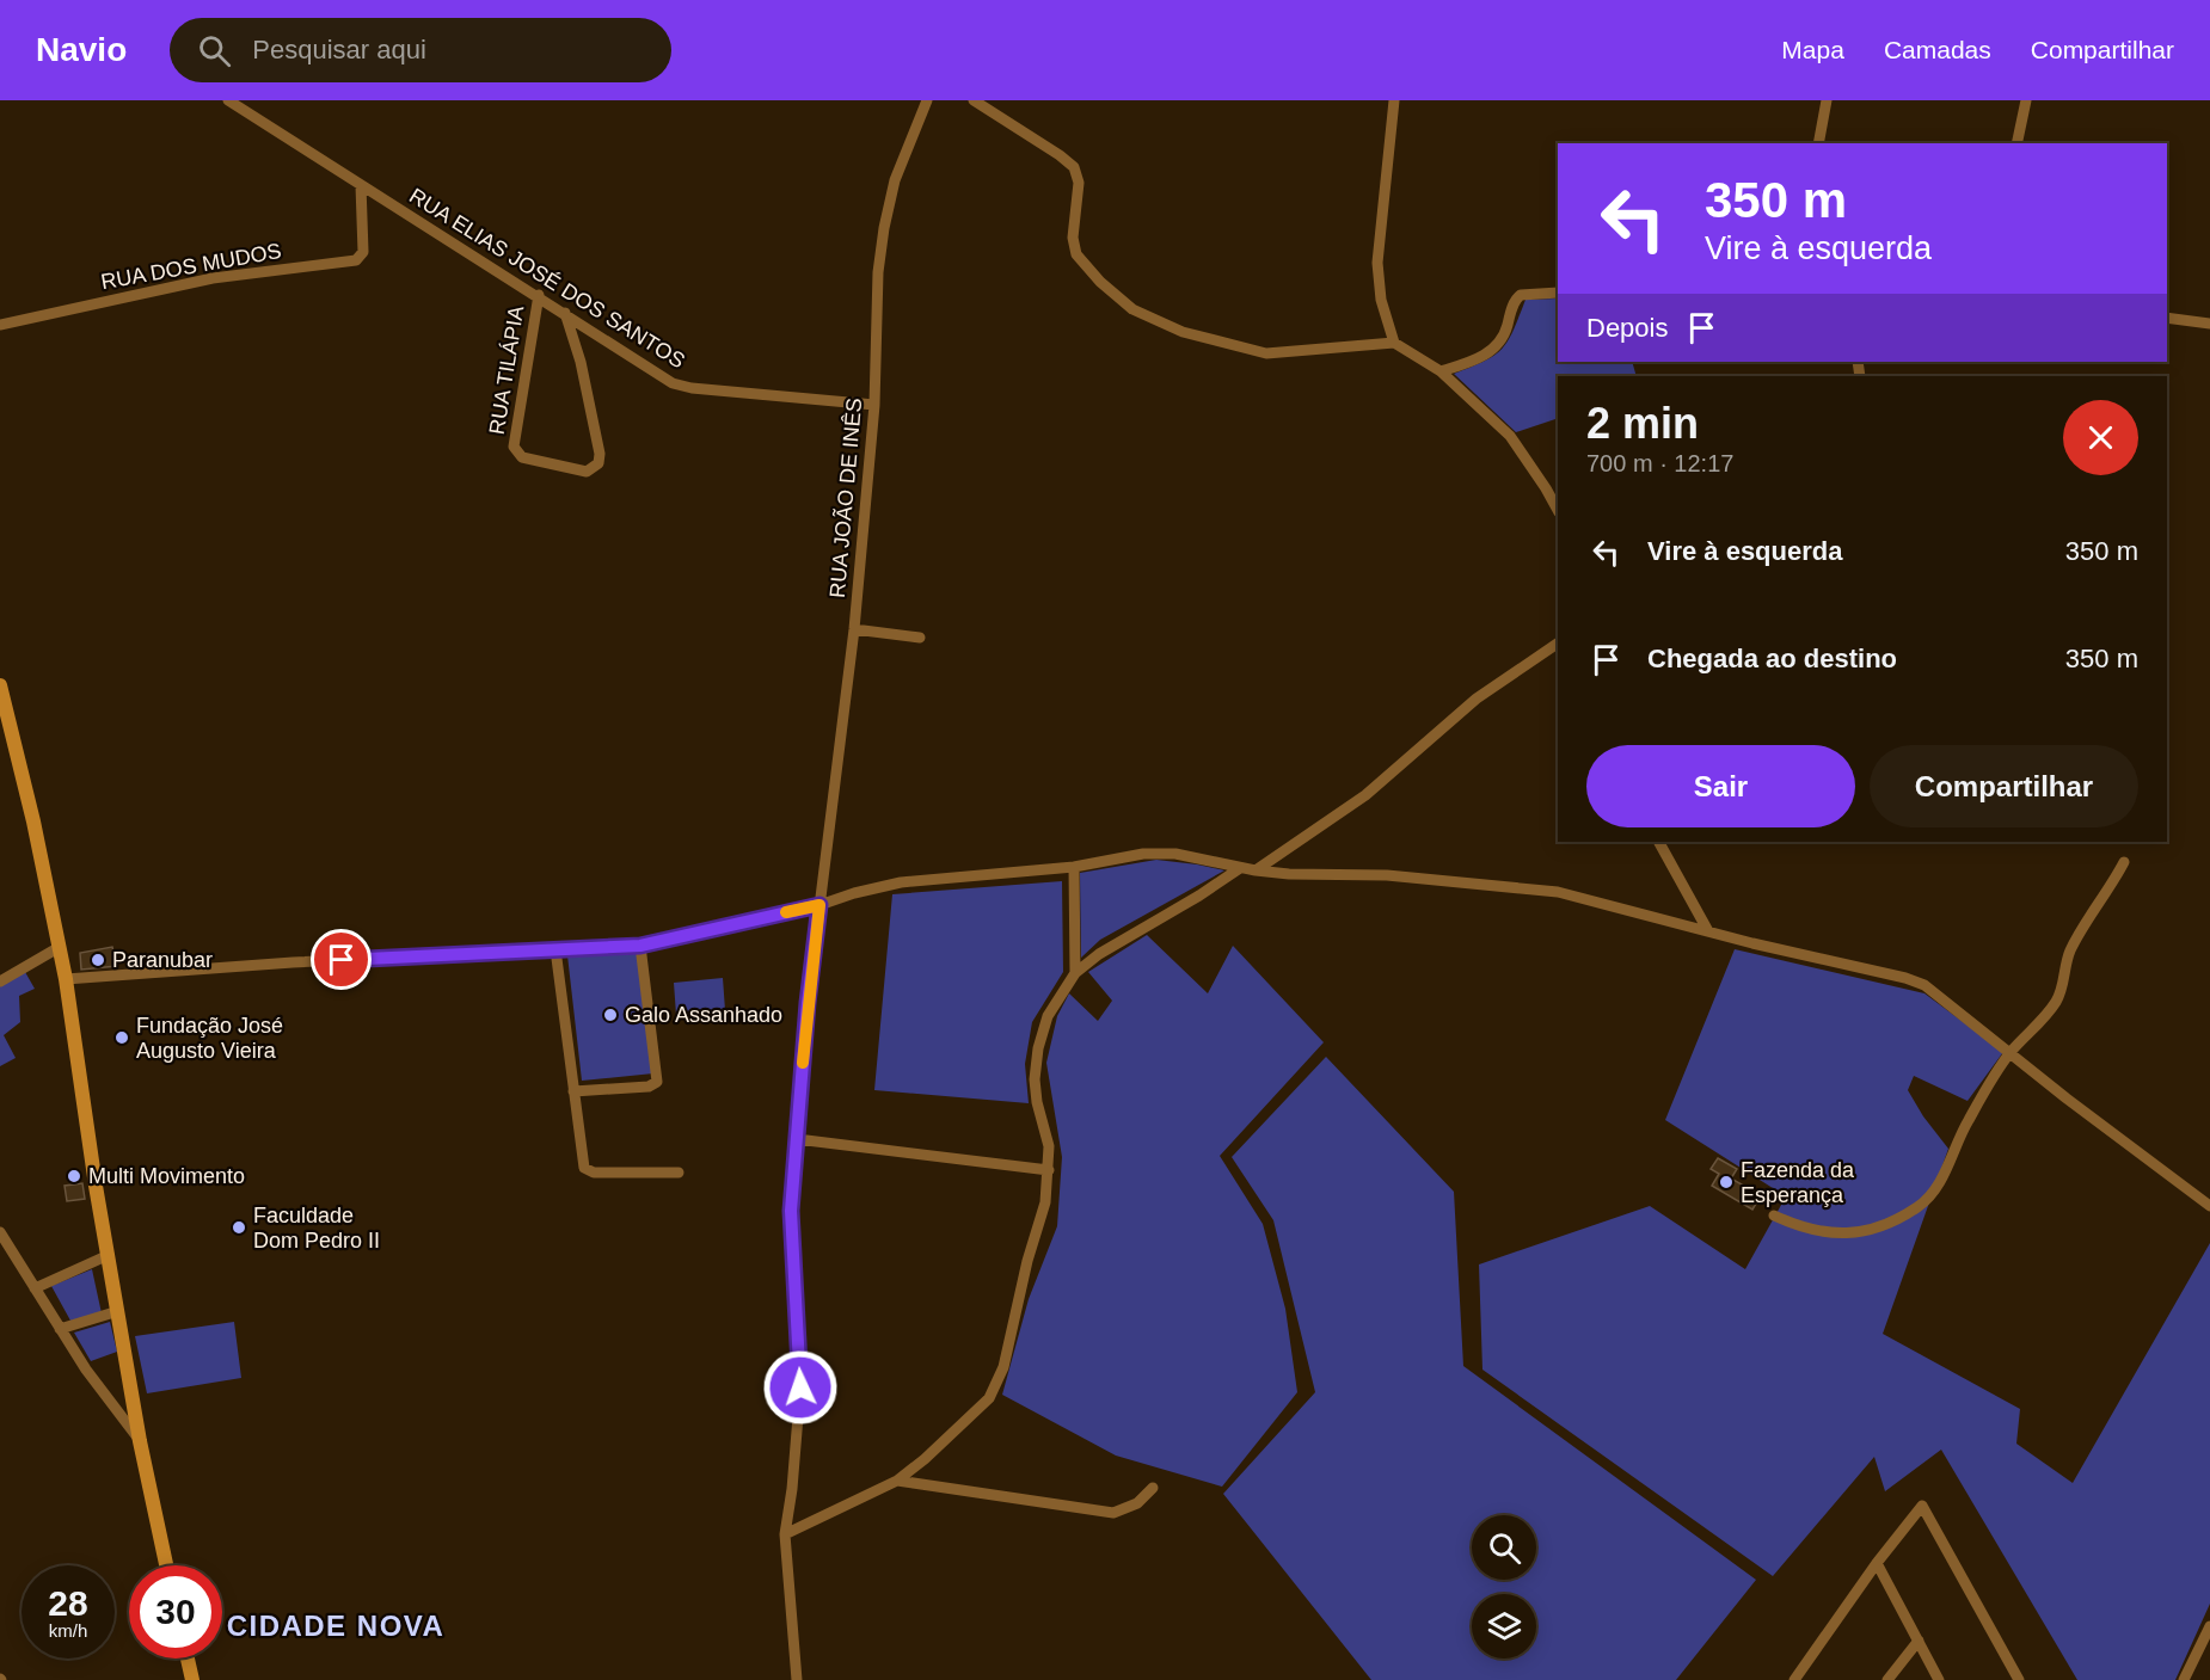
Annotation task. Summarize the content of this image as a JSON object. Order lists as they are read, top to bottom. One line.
{"streets":{"street":["RUA DOS MUDOS","RUA ELIAS JOSÉ DOS SANTOS","RUA TILÁPIA","RUA JOÃO DE INÊS"]},"crossings":[["RUA DOS MUDOS","RUA ELIAS JOSÉ DOS SANTOS"],["RUA ELIAS JOSÉ DOS SANTOS","RUA TILÁPIA"],["RUA ELIAS JOSÉ DOS SANTOS","RUA JOÃO DE INÊS"]],"districts":["CIDADE NOVA"],"places":["Paranubar","Galo Assanhado","Fundação José Augusto Vieira","Multi Movimento","Fazenda da Esperança","Faculdade Dom Pedro II"],"page":{"header":"Navio","search":"Pesquisar aqui","nav":["Mapa","Camadas","Compartilhar"],"turn":["350 m","Vire à esquerda"],"then":"Depois","heading":["2 min","700 m · 12:17"],"list":[{"name":"Vire à esquerda","value":"350 m"},{"name":"Chegada ao destino","value":"350 m"}],"buttons":["Sair","Compartilhar"],"speed":"28 km/h","limit":"30"}}
